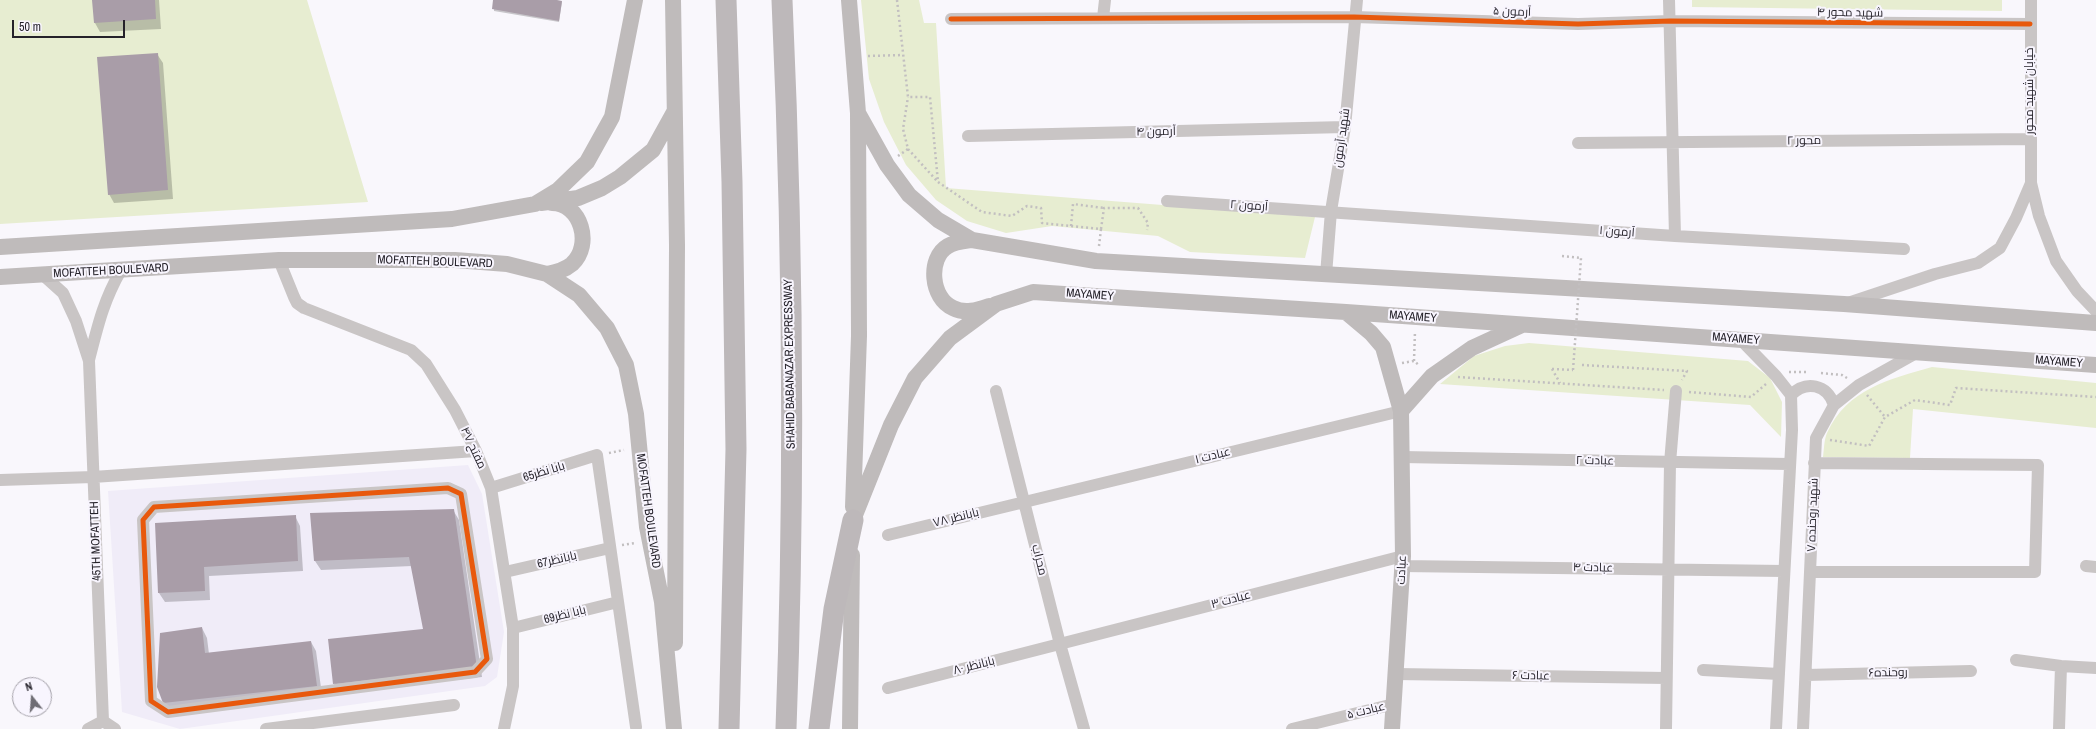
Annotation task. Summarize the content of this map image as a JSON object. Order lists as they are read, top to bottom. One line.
{"streets":{"highway":["SHAHID BABANAZAR EXPRESSWAY"],"main road":["MOFATTEH BOULEVARD","MAYAMEY","عبادت"],"street":["آرمون ۵","شهید محور ۴","خیابان شهید محور","آرمون ۴","شهید آرمون","محور ۲","آرمون ۲","آرمون ۱","مفتح ۴۷","عبادت ۱","عبادت ۲","بابا نظر65","شهید روحنده ۷","بابانظر ۷۸","45TH MOFATTEH","بابانظر67","محراب","عبادت ۴","عبادت ۳","بابا نظر69","بابانظر ۸۰","روحنده۶","عبادت ۶","عبادت ۵"]},"crossings":[["آرمون ۵","شهید محور ۴"],["آرمون ۵","شهید آرمون"],["شهید محور ۴","خیابان شهید محور"],["خیابان شهید محور","محور ۲"],["آرمون ۴","شهید آرمون"],["شهید آرمون","آرمون ۲"],["شهید آرمون","آرمون ۱"],["آرمون ۲","آرمون ۱"],["MOFATTEH BOULEVARD","مفتح ۴۷"],["MAYAMEY","شهید روحنده ۷"],["MAYAMEY","عبادت"],["مفتح ۴۷","بابا نظر65"],["مفتح ۴۷","بابانظر67"],["مفتح ۴۷","بابا نظر69"],["عبادت ۱","بابانظر ۷۸"],["عبادت ۱","محراب"],["عبادت ۱","عبادت"],["عبادت ۲","عبادت"],["شهید روحنده ۷","روحنده۶"],["بابانظر ۷۸","محراب"],["محراب","عبادت ۳"],["محراب","بابانظر ۸۰"],["عبادت ۴","عبادت"],["عبادت ۴","عبادت ۳"],["عبادت","عبادت ۳"],["عبادت","عبادت ۶"],["عبادت","عبادت ۵"],["عبادت ۳","بابانظر ۸۰"]],"scale_bar":"50 m","north":"top"}
